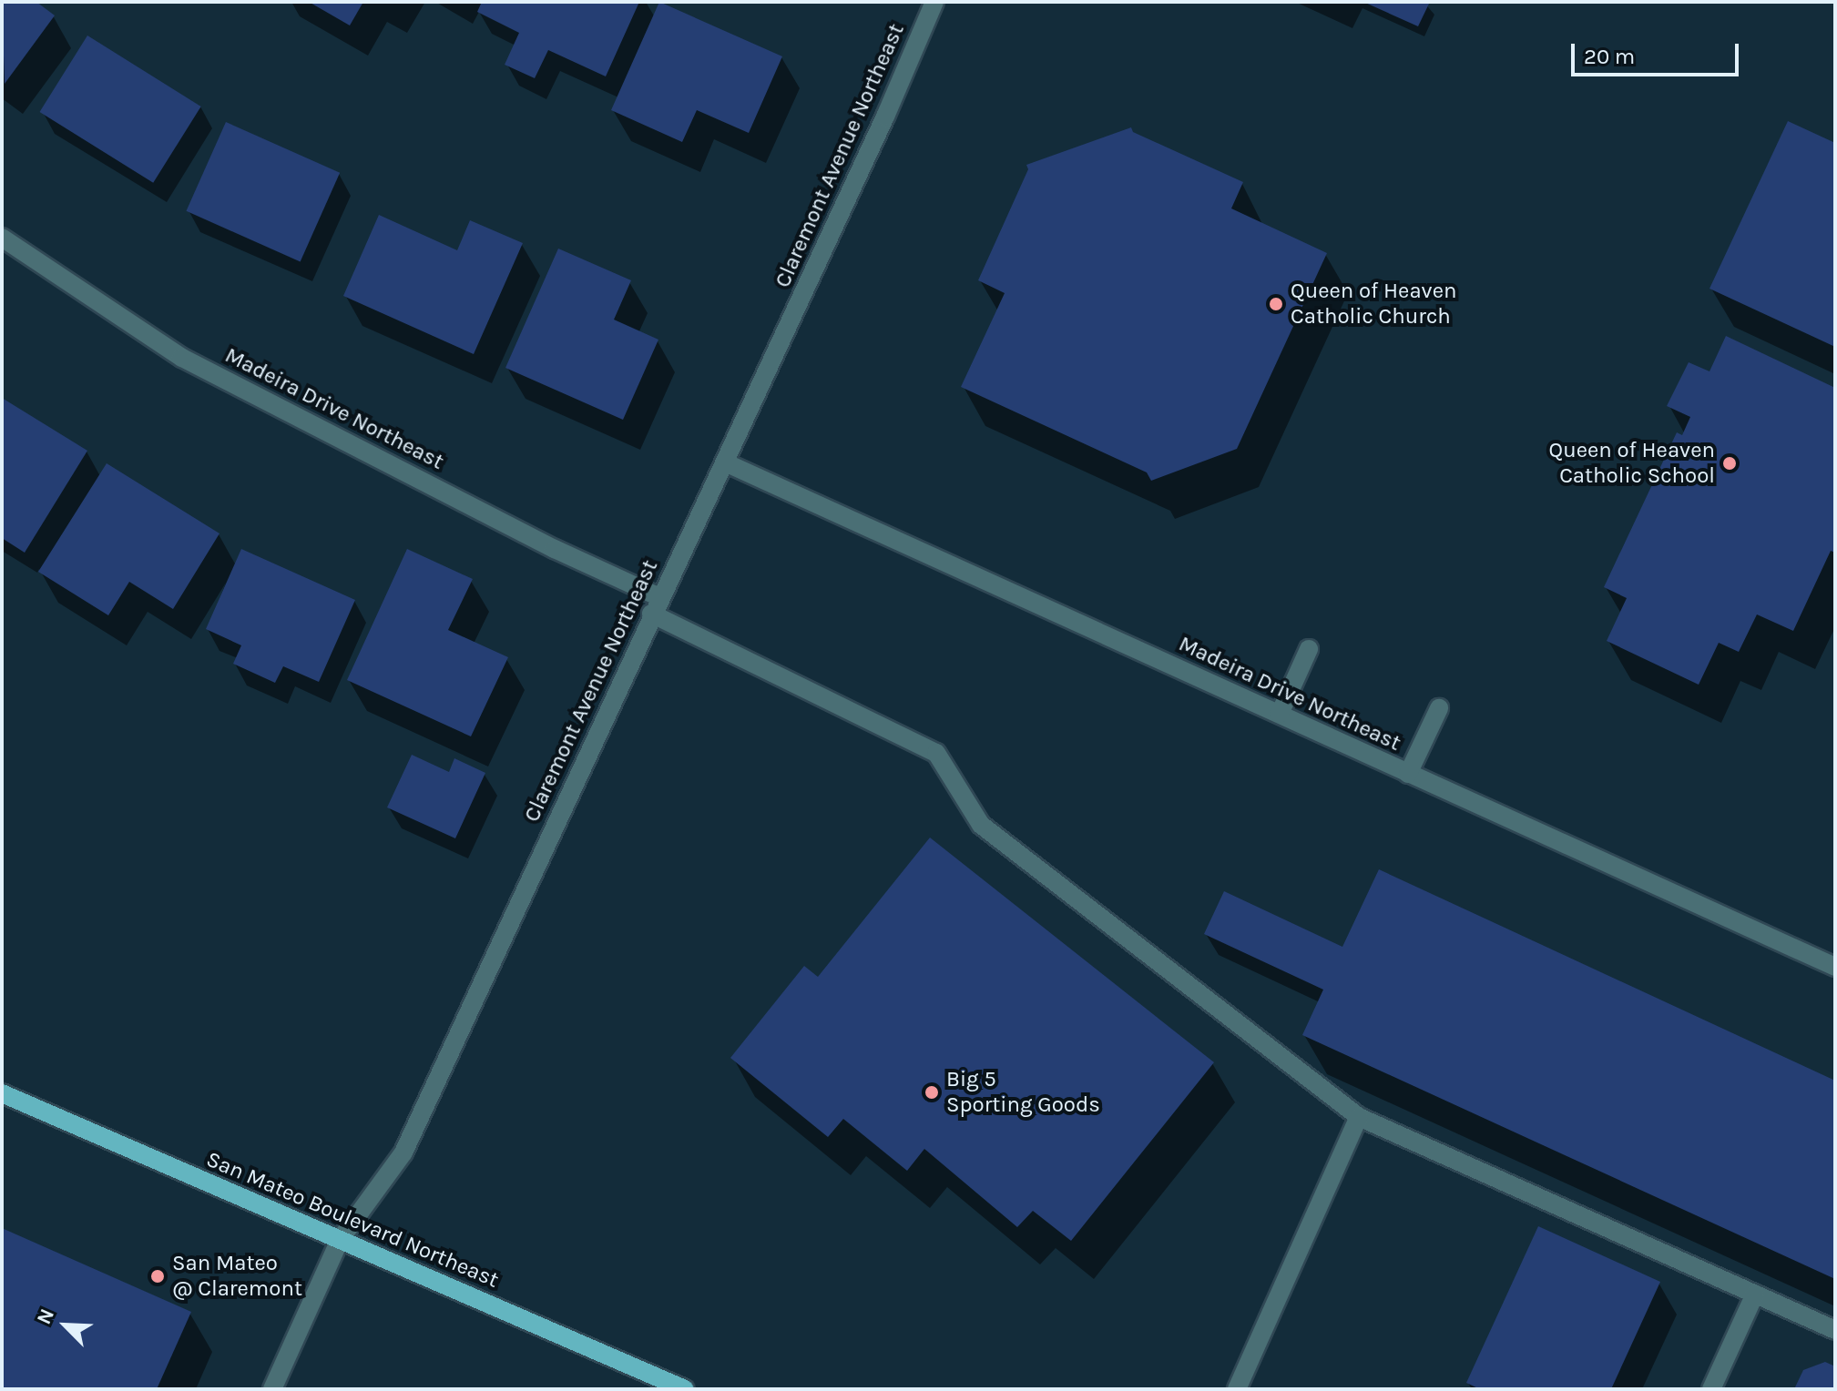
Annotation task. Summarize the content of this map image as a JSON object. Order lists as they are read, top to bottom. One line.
{"streets":{"main road":["San Mateo Boulevard Northeast"],"street":["Claremont Avenue Northeast","Madeira Drive Northeast"]},"crossings":[["Claremont Avenue Northeast","Madeira Drive Northeast"],["Claremont Avenue Northeast","San Mateo Boulevard Northeast"]],"places":["Queen of Heaven Catholic Church","Queen of Heaven Catholic School","Big 5 Sporting Goods","San Mateo @ Claremont"],"scale_bar":"20 m","north":"top left"}
